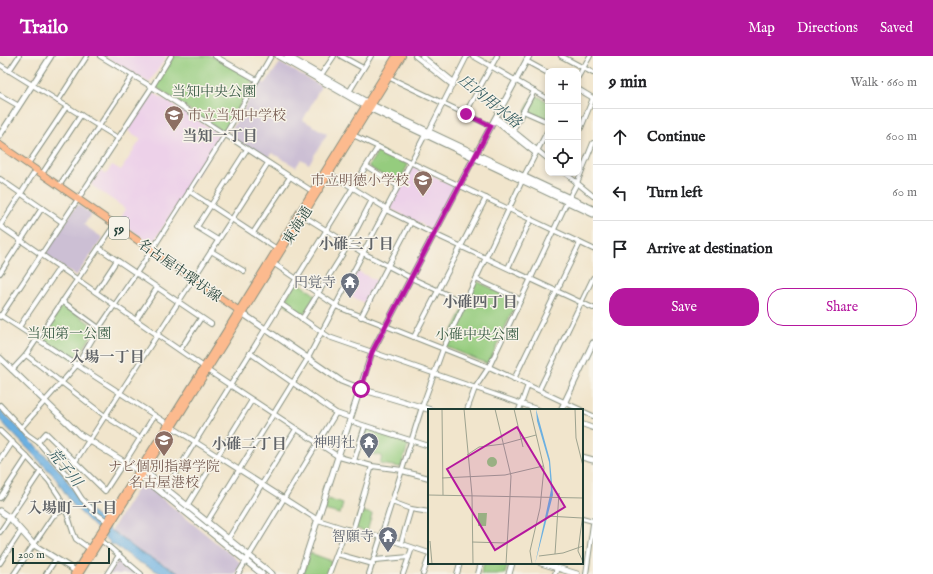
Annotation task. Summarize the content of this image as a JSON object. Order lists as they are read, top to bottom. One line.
{"streets":{"main road":["東海通","59","名古屋中環状線"]},"crossings":[["東海通","名古屋中環状線"]],"districts":["当知一丁目","小碓三丁目","小碓四丁目","入場一丁目","小碓二丁目","入場町一丁目"],"water":["庄内用水路","荒子川"],"parks":["当知中央公園","当知第一公園","小碓中央公園"],"places":{"school or university":["市立当知中学校","市立明徳小学校","ナビ個別指導学院 名古屋港校"],"temple":["円覚寺","神明社","智願寺"]},"scale_bar":"200 m","page":{"header":"Trailo","nav":["Map","Directions","Saved"],"heading":["9 min","Walk · 660 m"],"map_buttons":["+","−"],"list":[["Continue","600 m"],["Turn left","60 m"],"Arrive at destination"],"buttons":["Save","Share"],"scale":"200 m"}}
